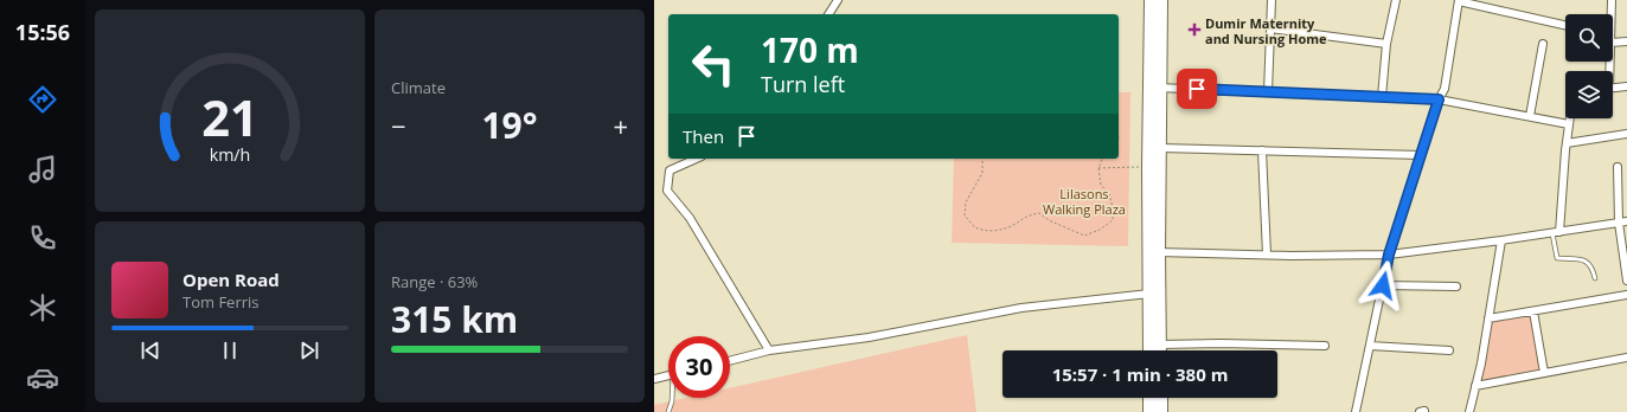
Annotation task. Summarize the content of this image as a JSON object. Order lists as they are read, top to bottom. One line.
{"parks":["Lilasons Walking Plaza"],"places":{"health":["Dumir Maternity and Nursing Home"]},"page":{"tabs":"15:56","tile":["Climate",["Range · 63%","315 km"]],"turn":["170 m","Turn left"],"heat":["−","19°","+"],"then":"Then","song":["Open Road","Tom Ferris"],"limit":"30","trip":"15:57 · 1 min · 380 m","gauge":["21","km/h"]}}
